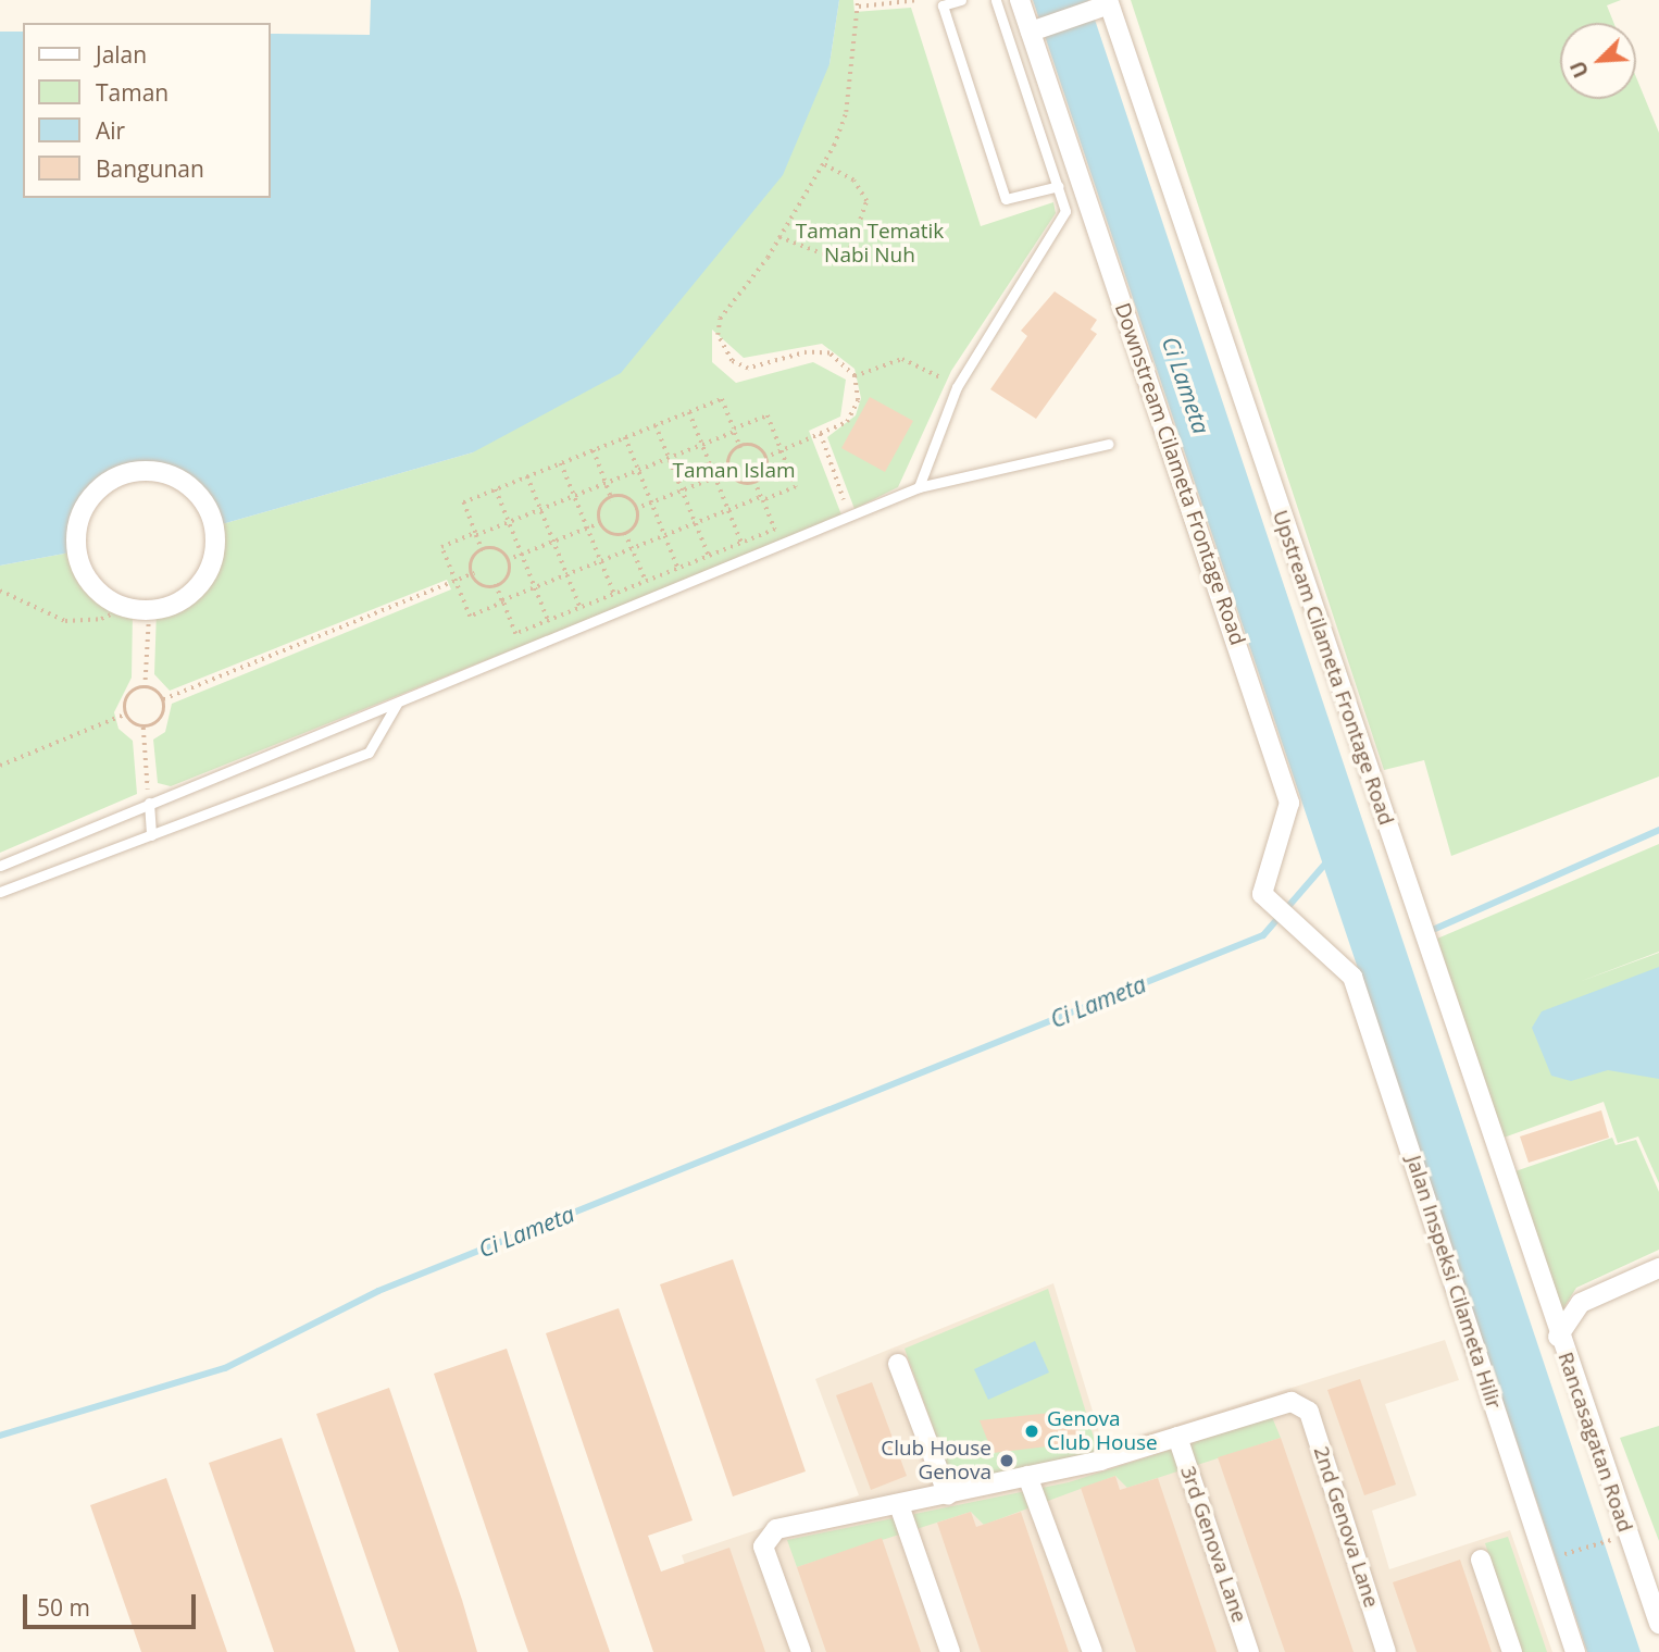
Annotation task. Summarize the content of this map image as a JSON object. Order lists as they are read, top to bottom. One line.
{"streets":{"street":["Downstream Cilameta Frontage Road","Upstream Cilameta Frontage Road","Jalan Inspeksi Cilameta Hilir","Rancasagatan Road","2nd Genova Lane","3rd Genova Lane"]},"crossings":[["Downstream Cilameta Frontage Road","Jalan Inspeksi Cilameta Hilir"],["Upstream Cilameta Frontage Road","Rancasagatan Road"],["2nd Genova Lane","3rd Genova Lane"]],"water":["Ci Lameta"],"parks":["Taman Tematik Nabi Nuh","Taman Islam"],"places":["Genova Club House","Club House Genova"],"legend":["Jalan","Taman","Air","Bangunan"],"scale_bar":"50 m","north":"bottom left"}
